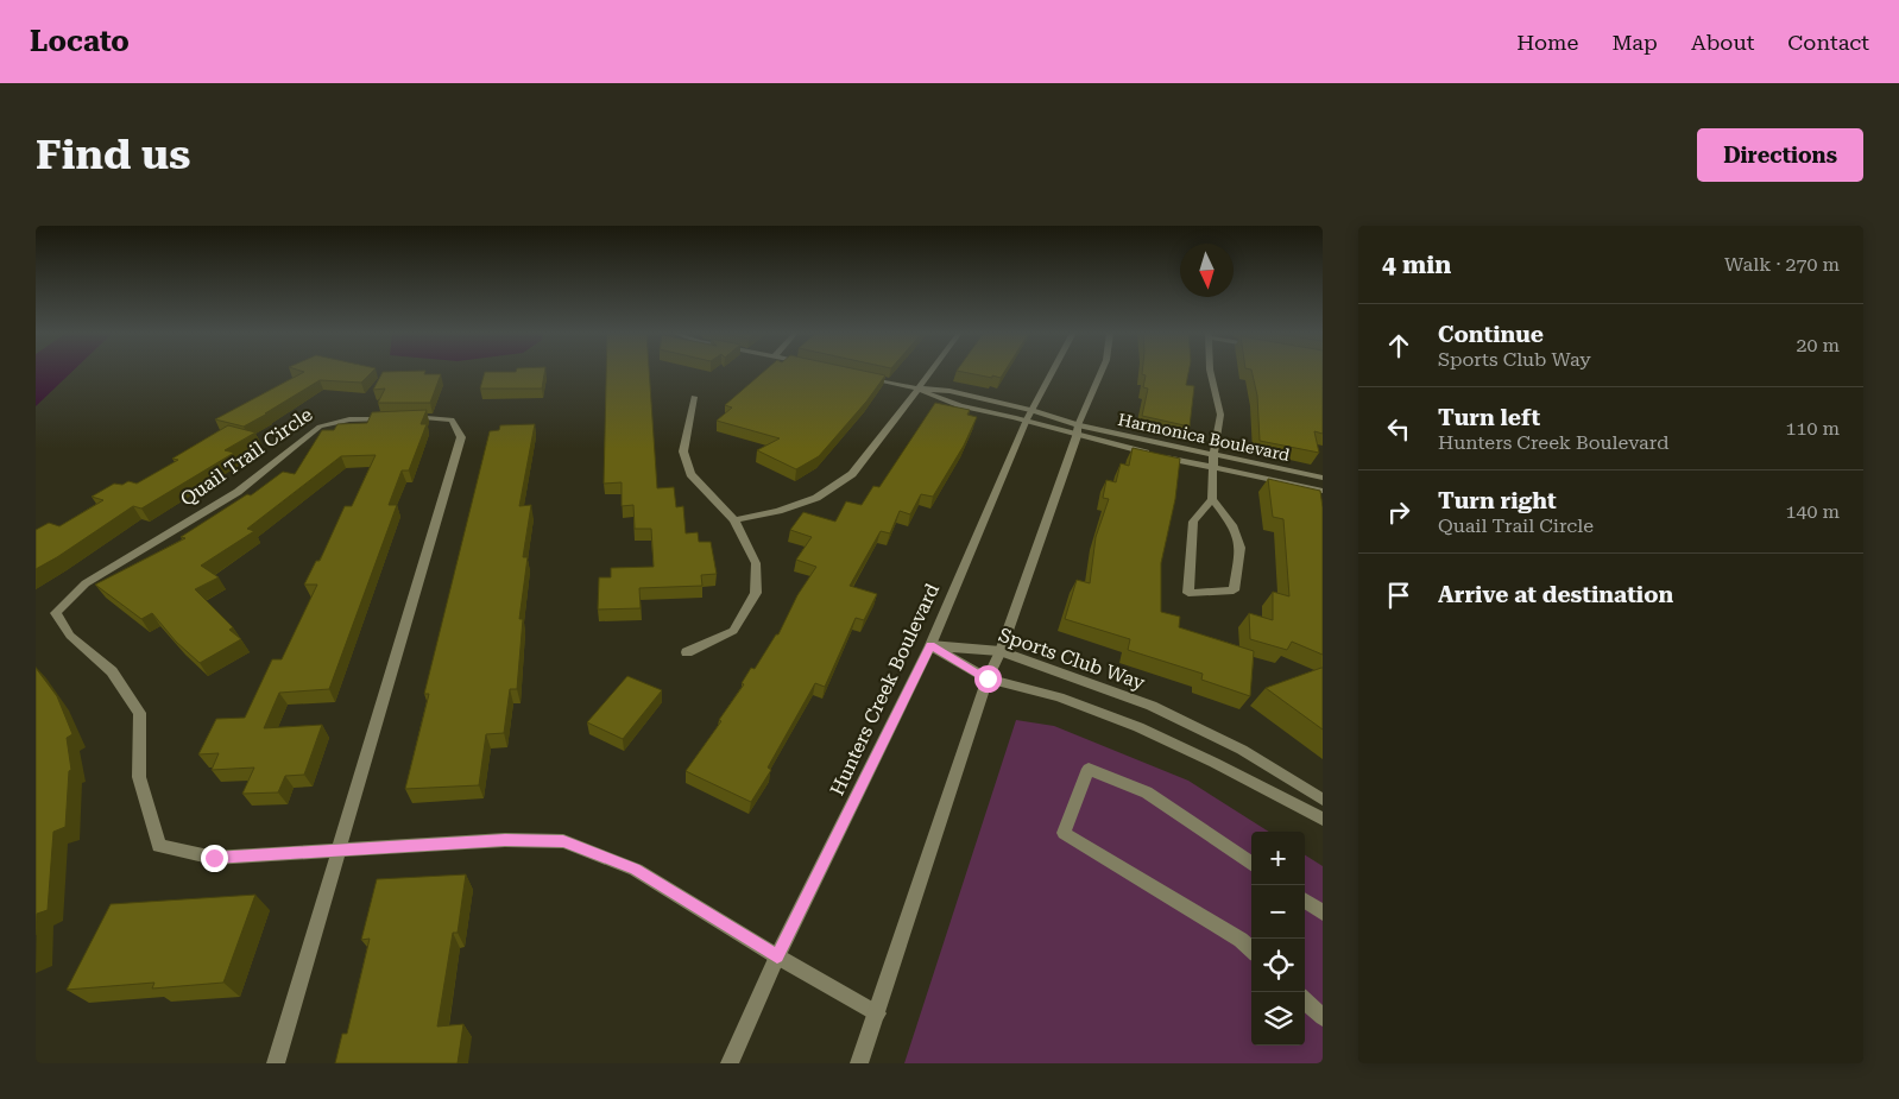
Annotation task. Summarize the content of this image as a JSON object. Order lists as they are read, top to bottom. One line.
{"streets":{"street":["Harmonica Boulevard","Quail Trail Circle","Sports Club Way","Hunters Creek Boulevard"]},"crossings":[["Quail Trail Circle","Hunters Creek Boulevard"],["Sports Club Way","Hunters Creek Boulevard"]],"north":"bottom","page":{"header":"Locato","nav":["Home","Map","About","Contact"],"buttons":"Directions","title":"Find us","heading":["4 min","Walk · 270 m"],"list":[["Continue","Sports Club Way","20 m"],["Turn left","Hunters Creek Boulevard","110 m"],["Turn right","Quail Trail Circle","140 m"],"Arrive at destination"],"map_buttons":["+","−"]}}
